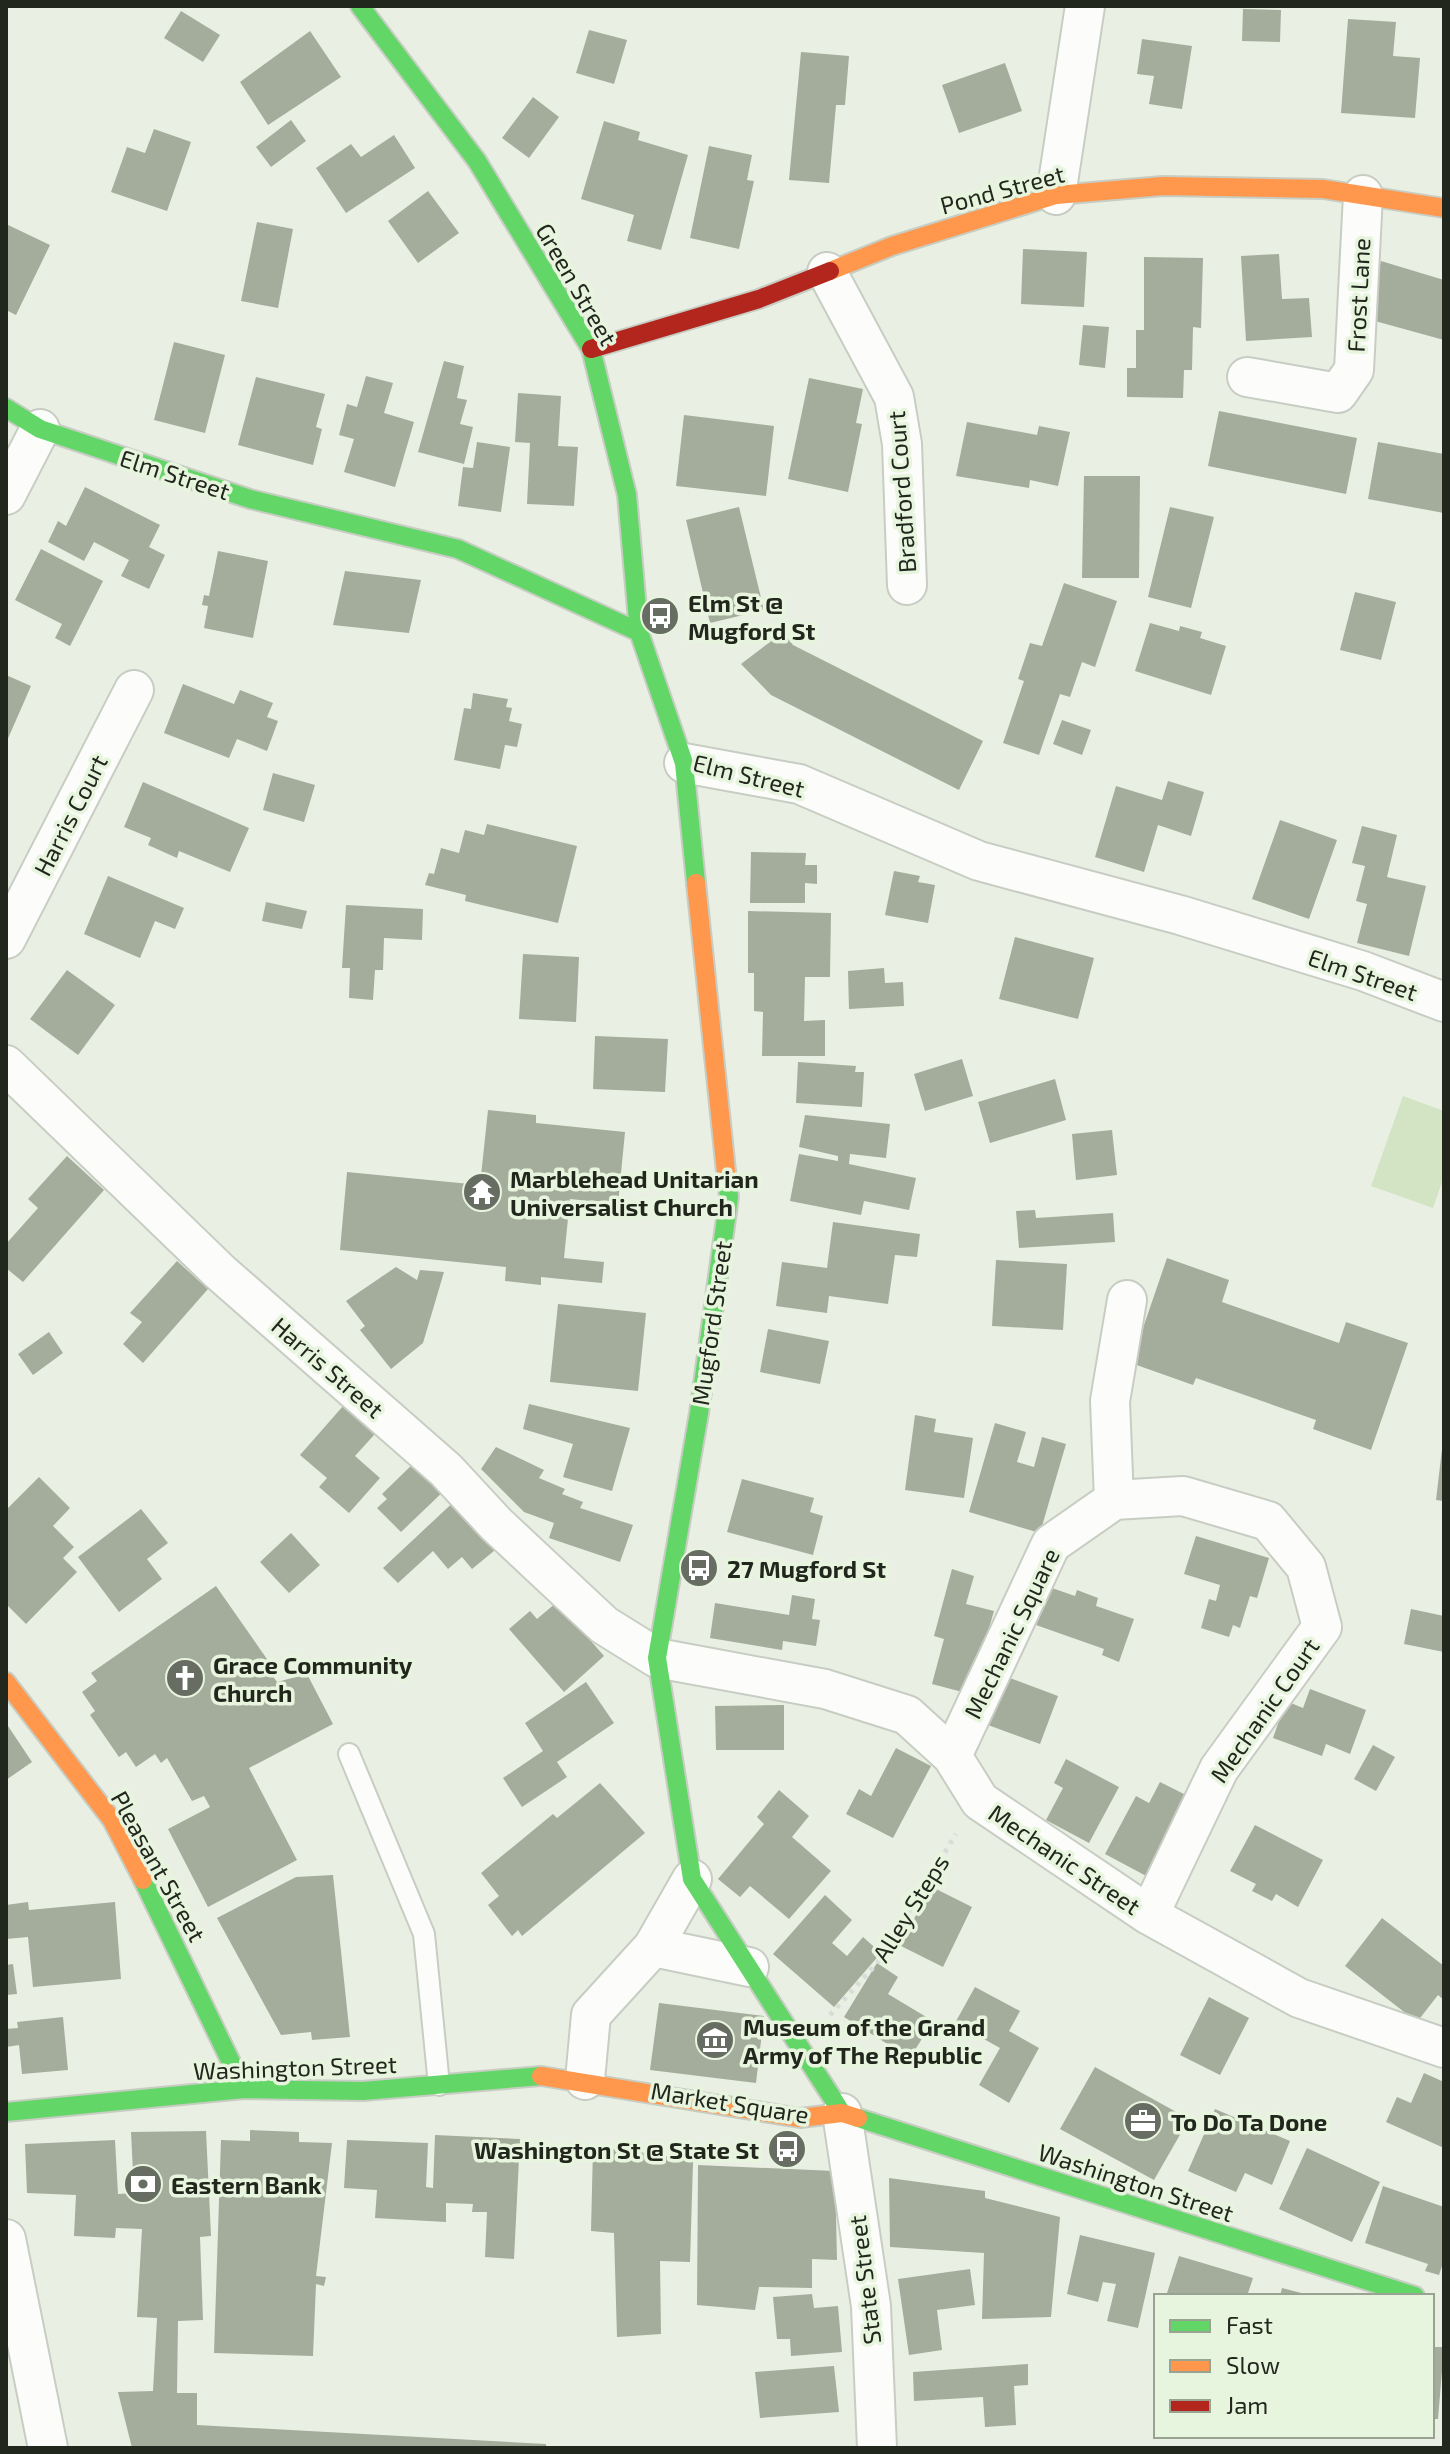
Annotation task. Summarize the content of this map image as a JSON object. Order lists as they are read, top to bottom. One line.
{"streets":{"main road":["Pond Street","Green Street","Elm Street","Mugford Street","Pleasant Street","Washington Street","Market Square"],"street":["Frost Lane","Bradford Court","Harris Court","Harris Street","Mechanic Square","Mechanic Court","Mechanic Street","State Street"],"path":["Alley Steps"]},"crossings":[["Pond Street","Green Street"],["Pond Street","Frost Lane"],["Pond Street","Bradford Court"],["Green Street","Elm Street"],["Elm Street","Mugford Street"],["Mugford Street","Harris Street"],["Mugford Street","Mechanic Street"],["Mugford Street","Market Square"],["Harris Street","Mechanic Street"],["Mechanic Square","Mechanic Court"],["Mechanic Square","Mechanic Street"],["Mechanic Court","Mechanic Street"],["Mechanic Street","Alley Steps"],["Pleasant Street","Washington Street"],["Alley Steps","Market Square"],["Washington Street","Market Square"],["Washington Street","State Street"],["Market Square","State Street"]],"places":{"bus stop":["Elm St @ Mugford St","27 Mugford St","Washington St @ State St"],"temple":["Marblehead Unitarian Universalist Church"],"church":["Grace Community Church"],"museum":["Museum of the Grand Army of The Republic"],"office":["To Do Ta Done"],"bank":["Eastern Bank"]},"legend":["Fast","Slow","Jam"]}
